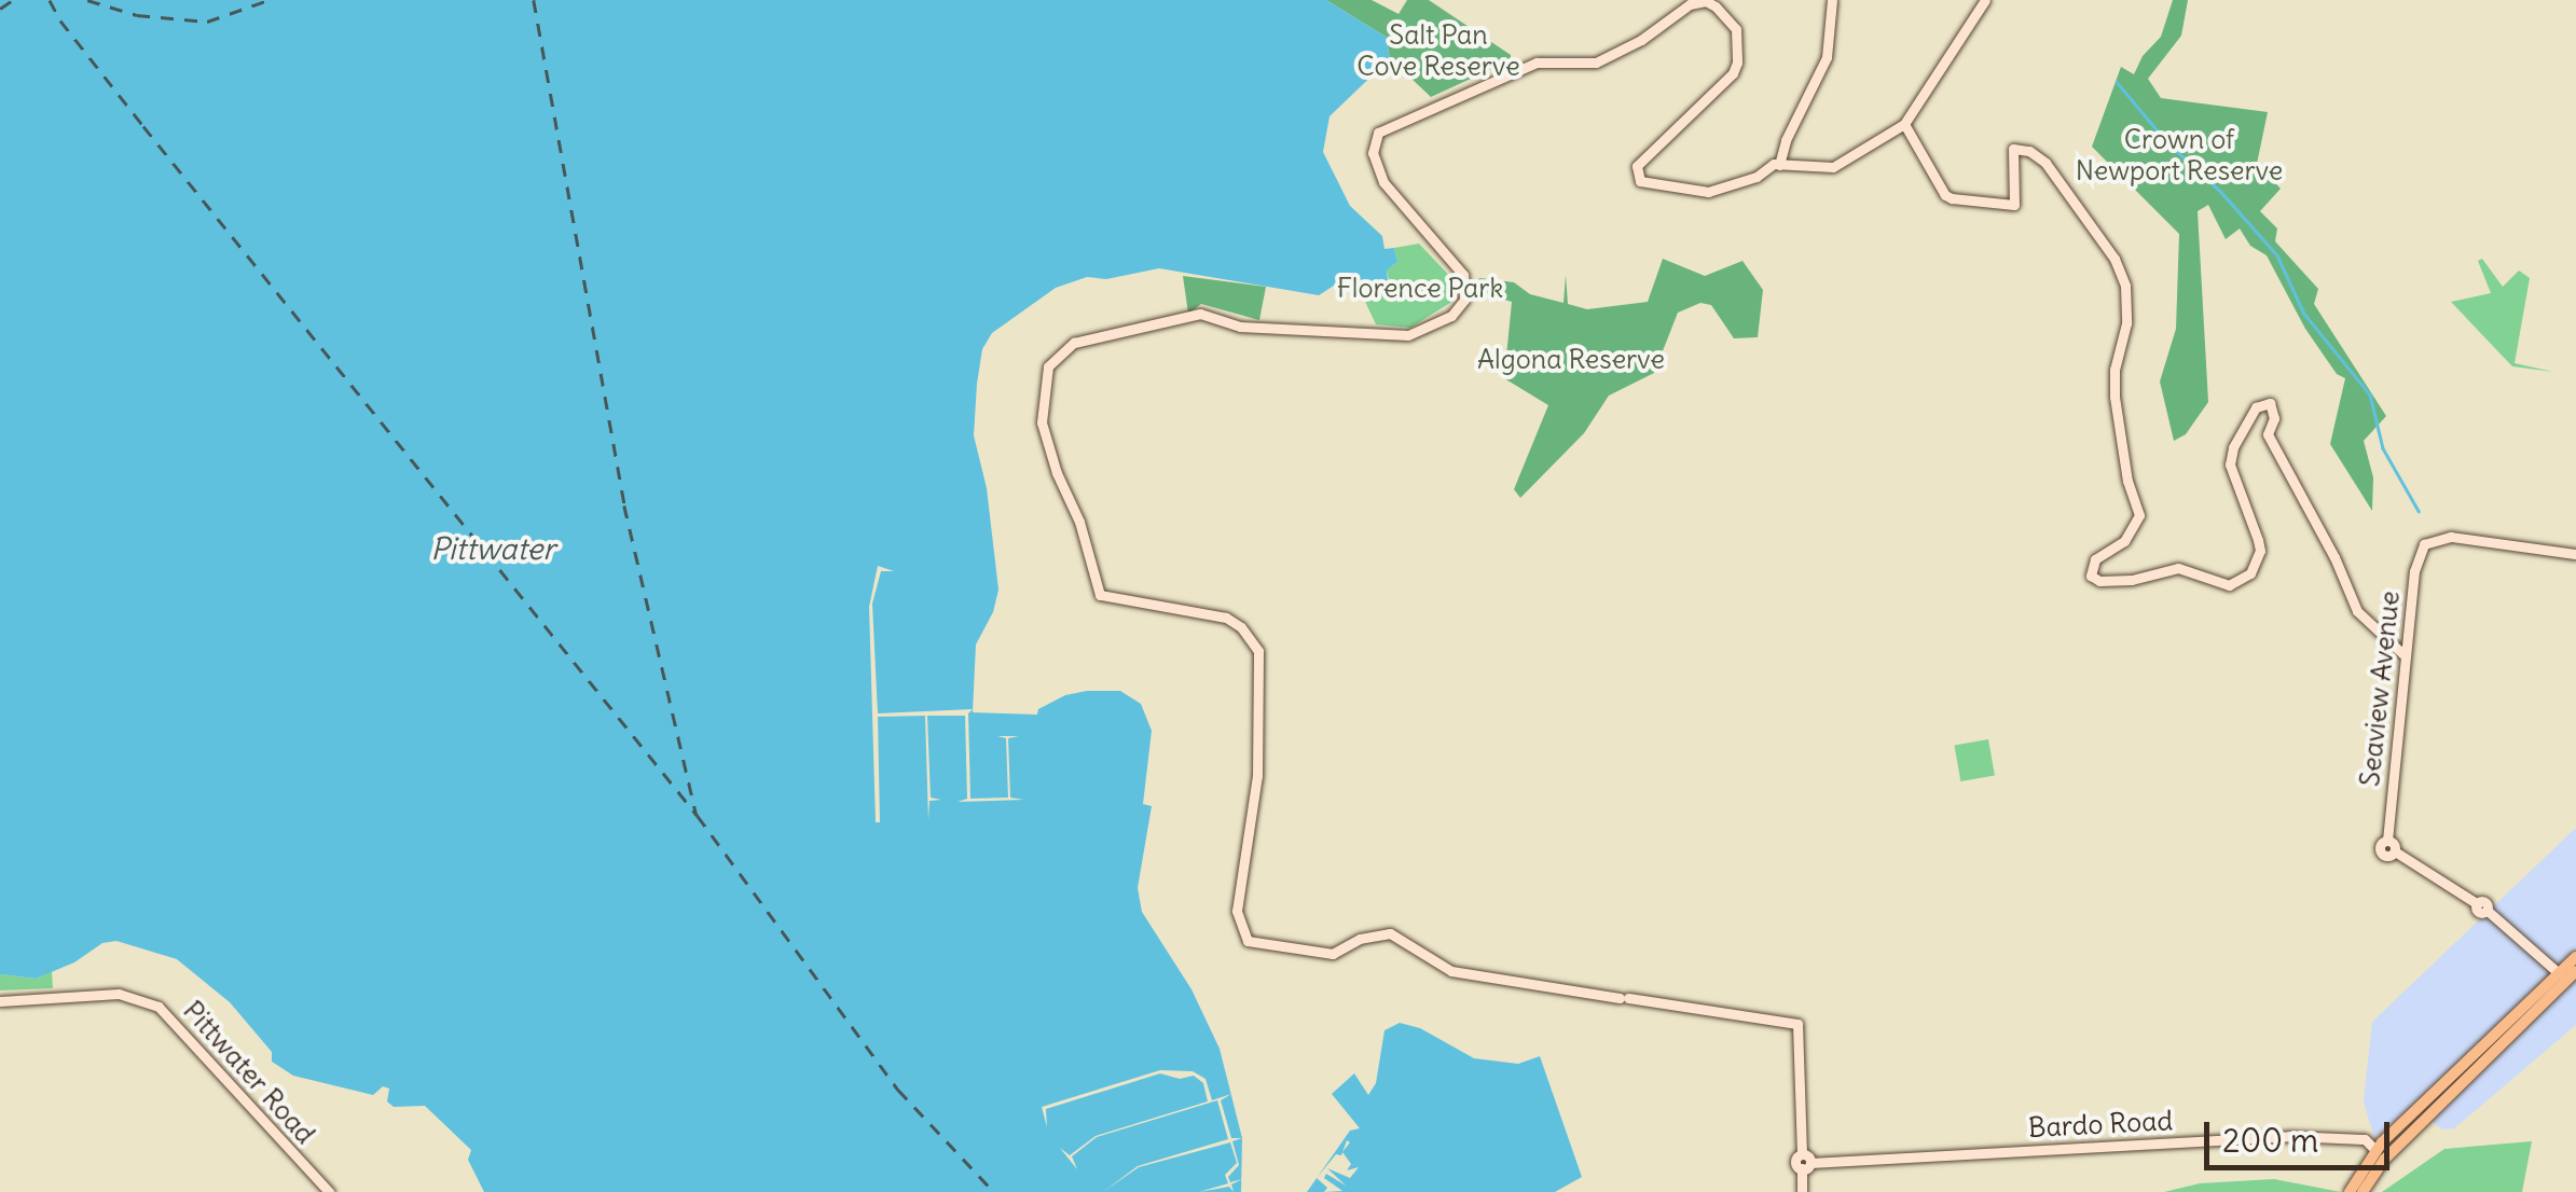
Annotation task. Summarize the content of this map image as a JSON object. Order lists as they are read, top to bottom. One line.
{"streets":{"street":["Seaview Avenue","Pittwater Road","Bardo Road"]},"water":["Pittwater"],"parks":["Salt Pan Cove Reserve","Crown of Newport Reserve","Florence Park","Algona Reserve"],"scale_bar":"200 m"}
